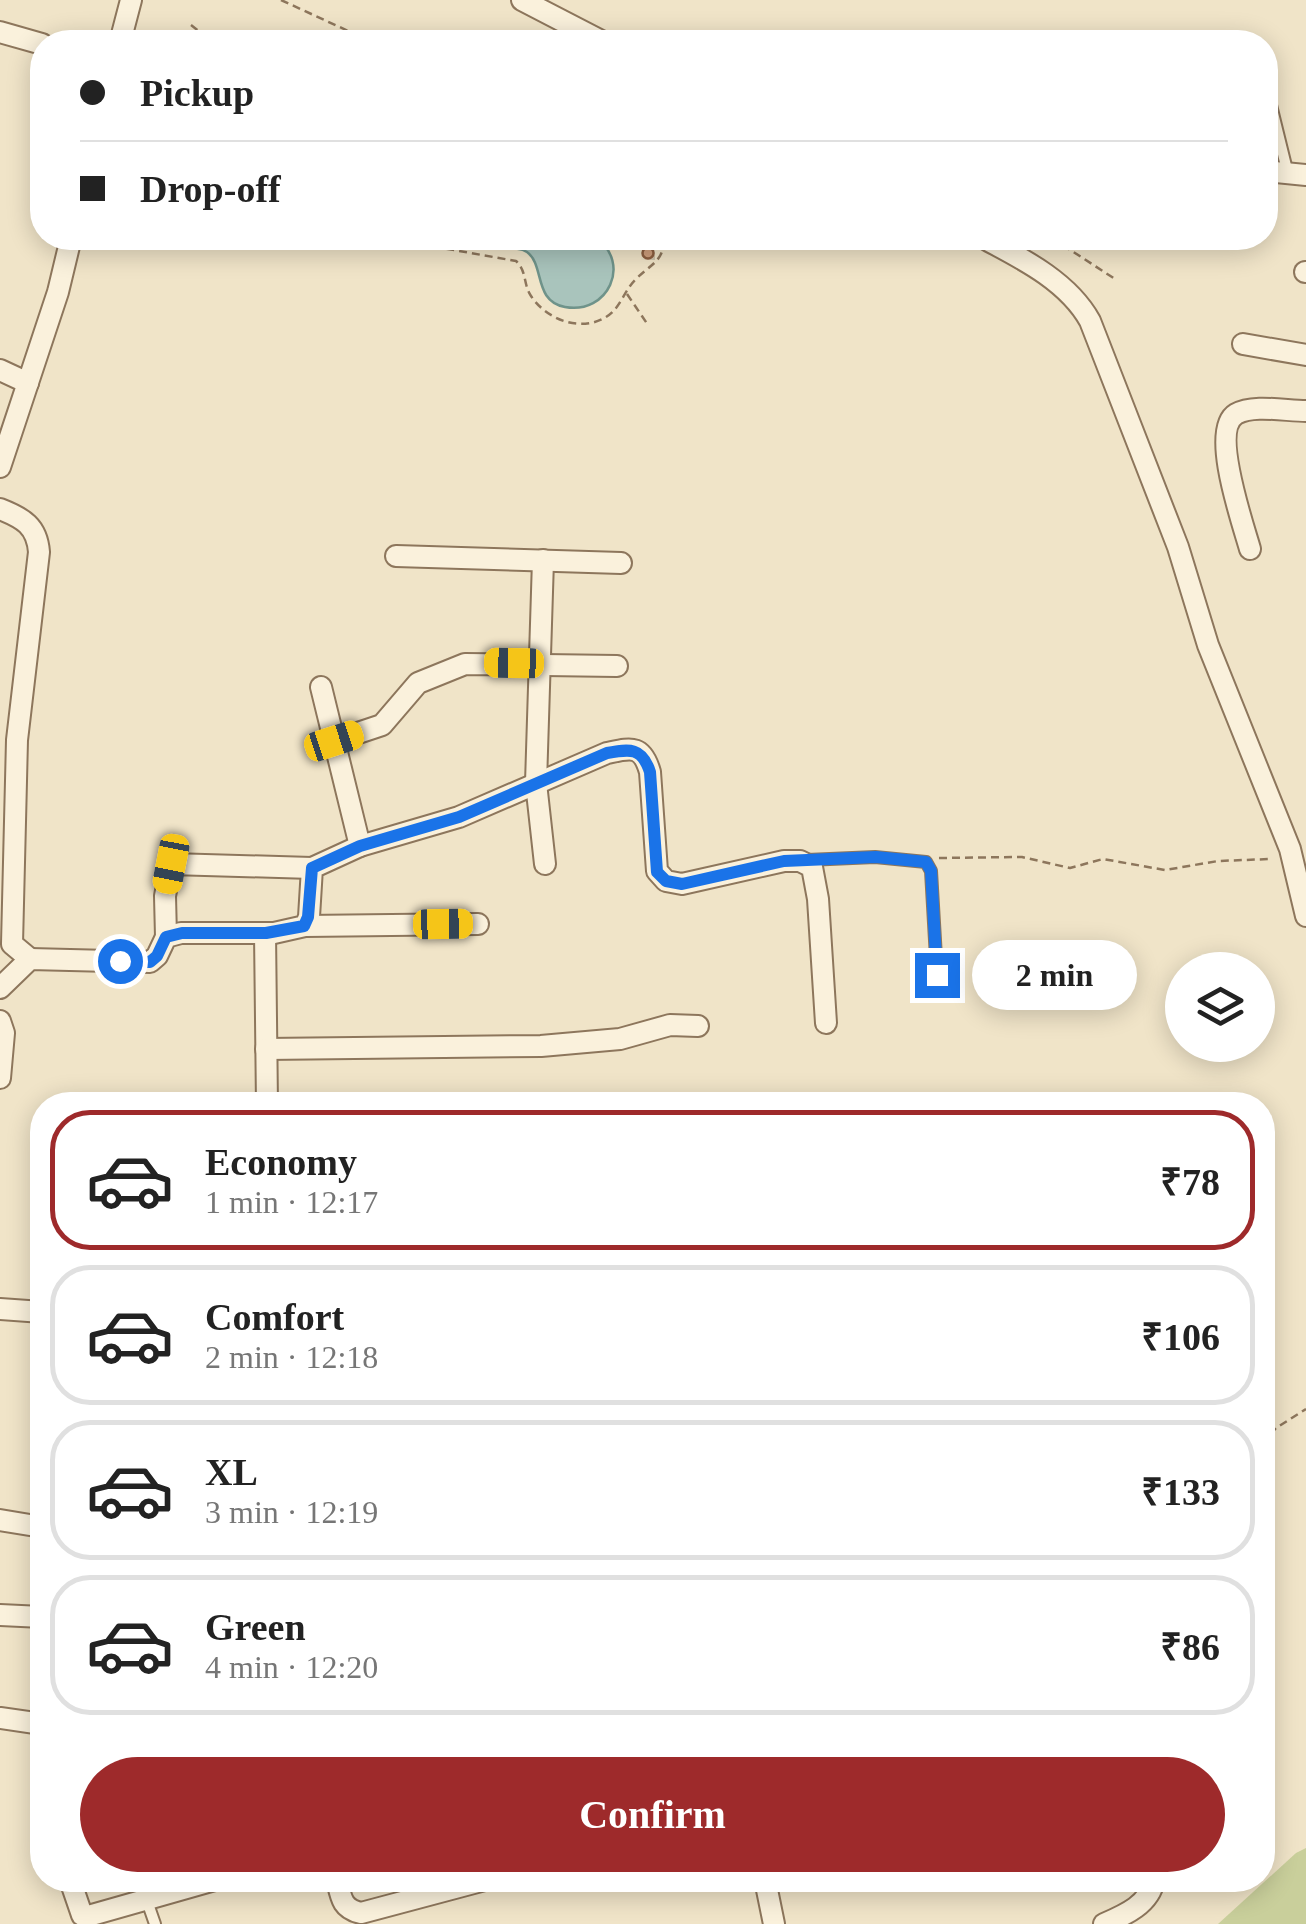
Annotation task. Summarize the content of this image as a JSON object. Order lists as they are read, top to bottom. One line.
{"page":{"banner":["Pickup","Drop-off"],"bubble":"2 min","list":[{"name":"Economy","note":"1 min · 12:17","value":"₹78"},{"name":"Comfort","note":"2 min · 12:18","value":"₹106"},{"name":"XL","note":"3 min · 12:19","value":"₹133"},{"name":"Green","note":"4 min · 12:20","value":"₹86"}],"buttons":"Confirm"}}
